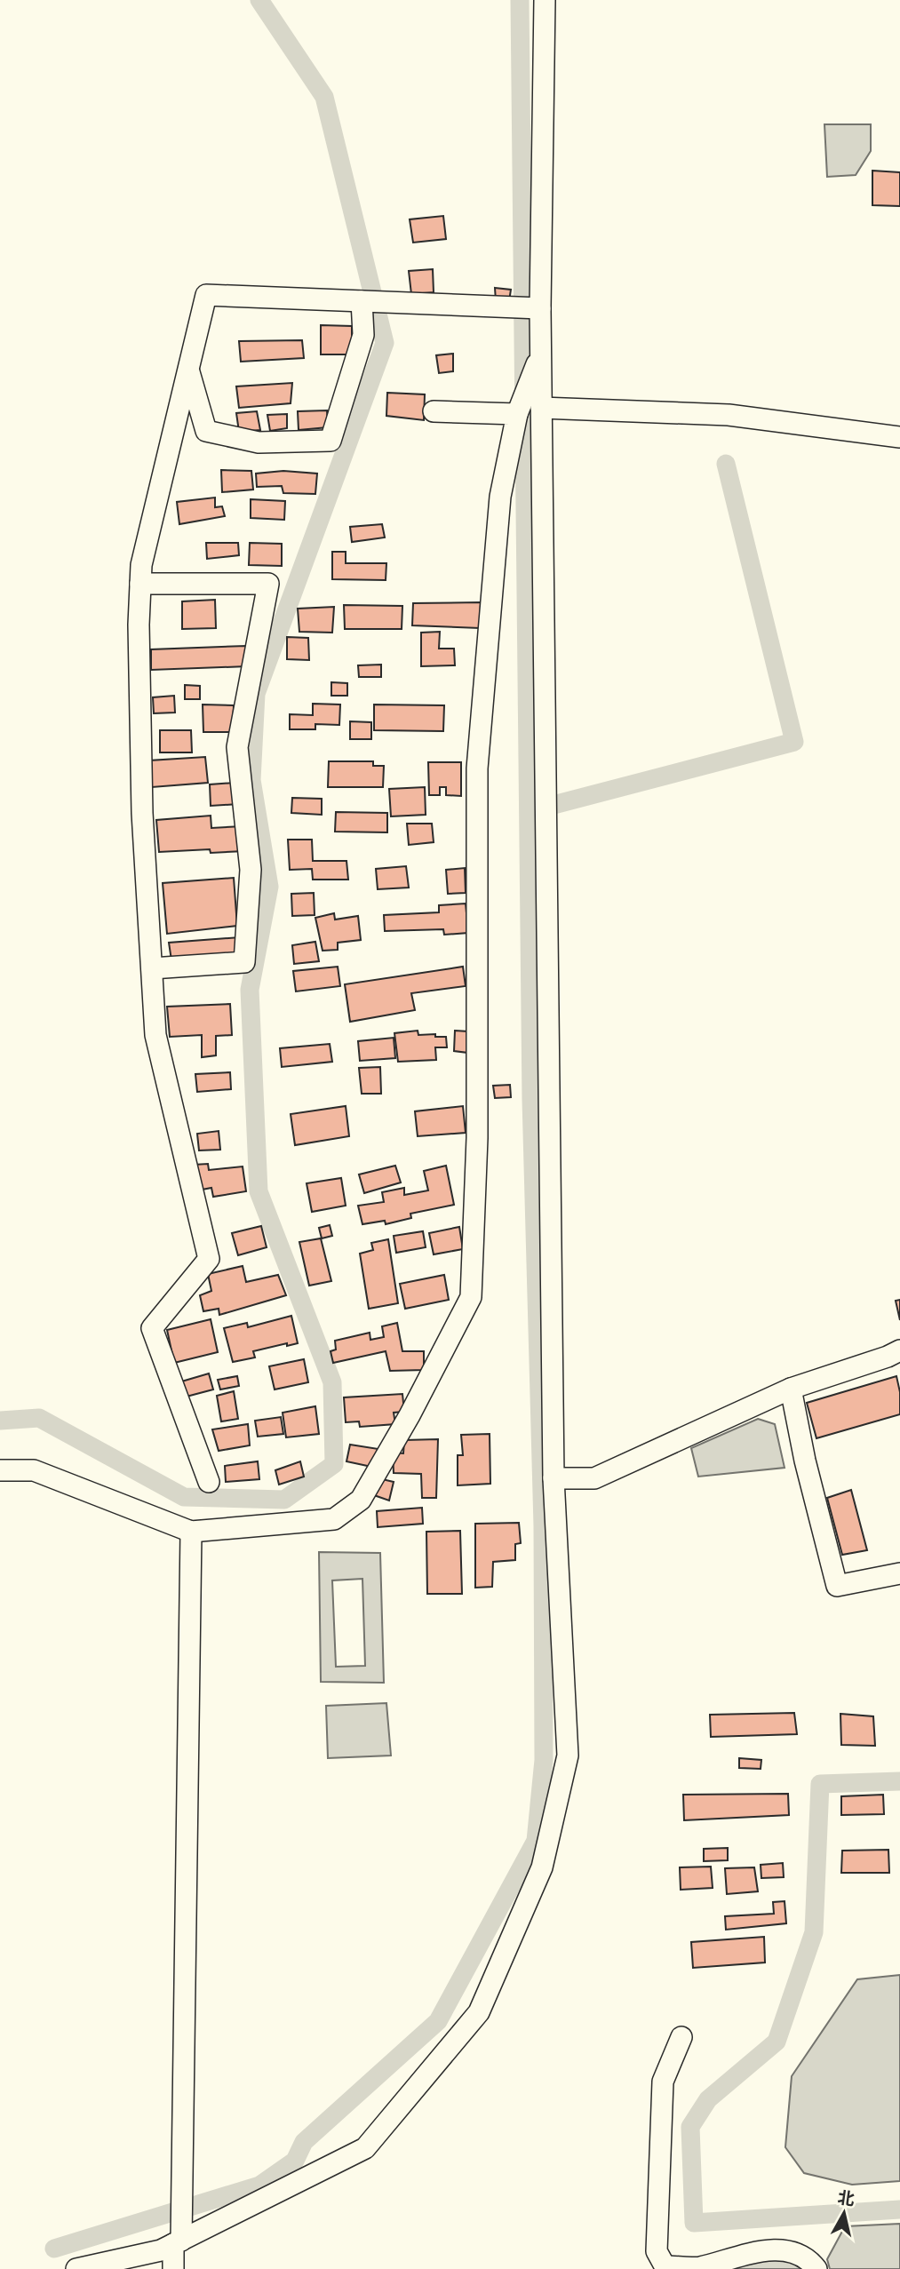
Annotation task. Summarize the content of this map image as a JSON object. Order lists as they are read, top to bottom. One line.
{"north":"top"}
